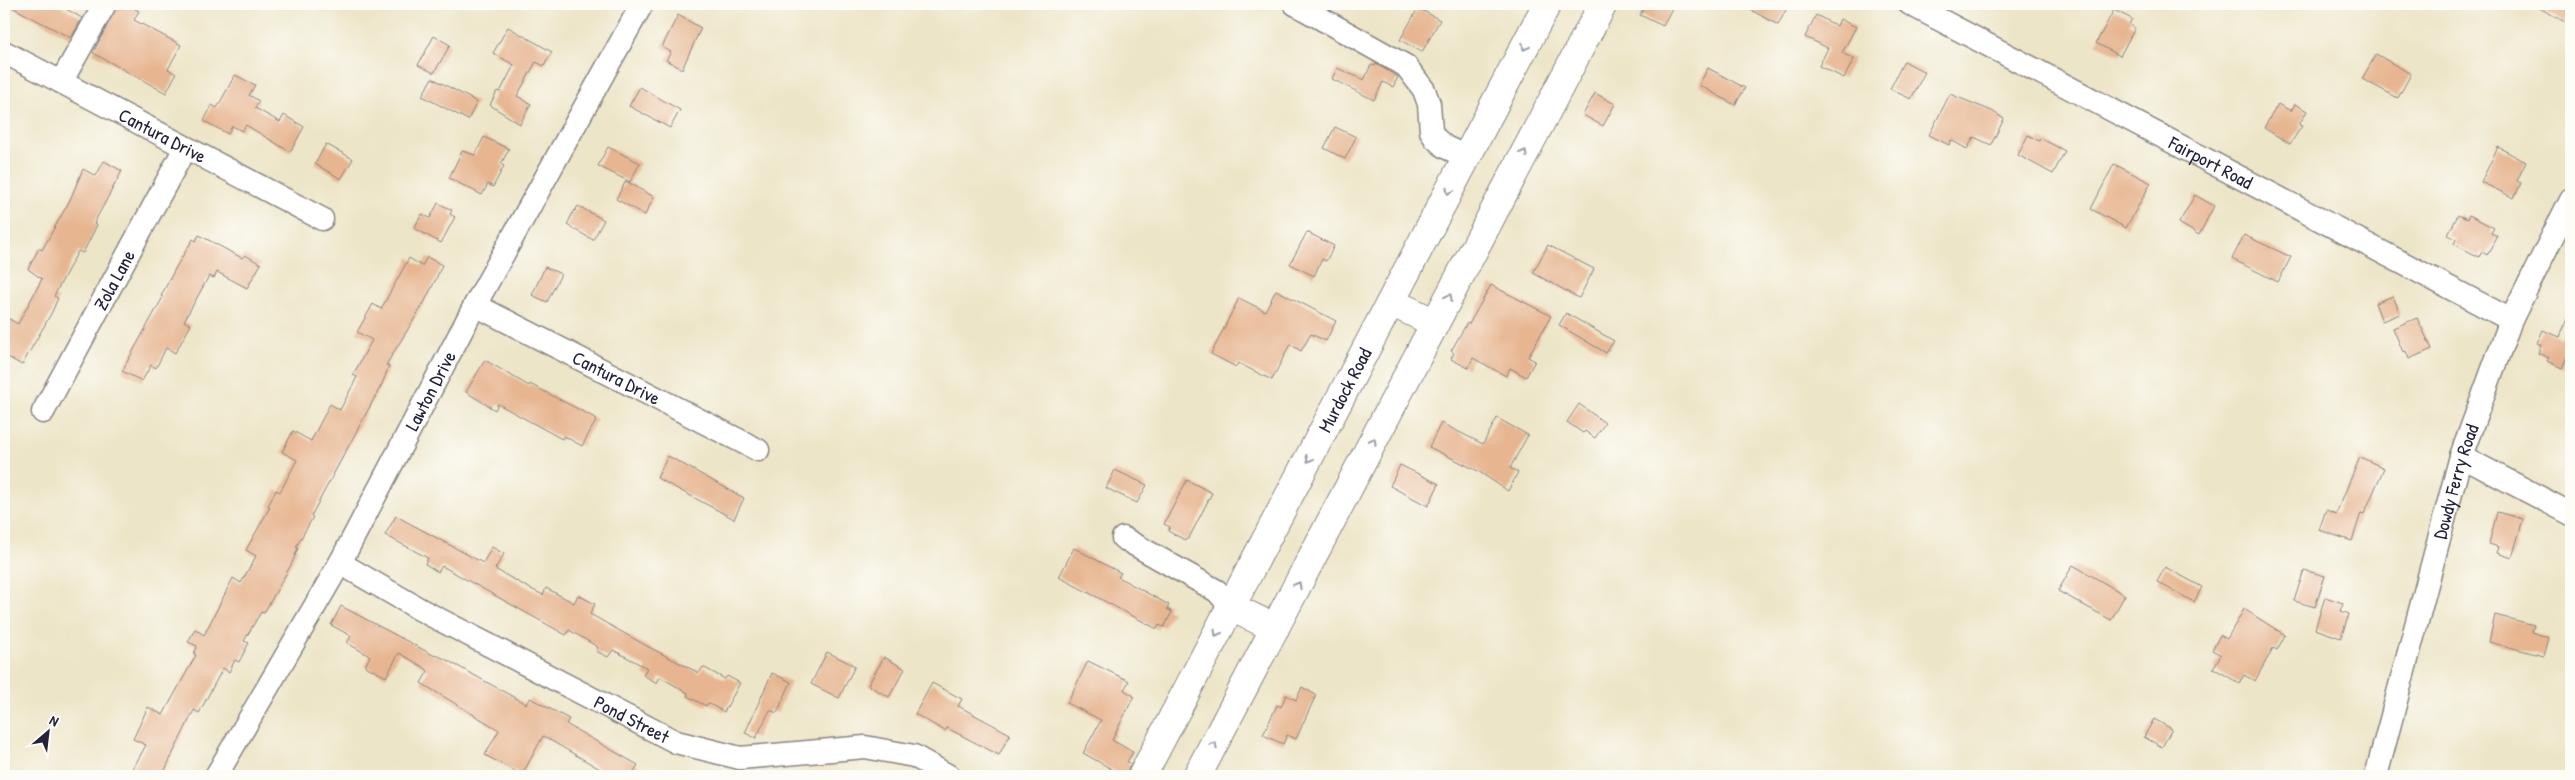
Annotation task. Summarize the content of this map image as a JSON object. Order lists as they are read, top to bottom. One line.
{"streets":{"main road":["Murdock Road"],"street":["Cantura Drive","Fairport Road","Zola Lane","Lawton Drive","Dowdy Ferry Road","Pond Street"]},"crossings":[["Cantura Drive","Zola Lane"],["Cantura Drive","Lawton Drive"],["Fairport Road","Dowdy Ferry Road"],["Lawton Drive","Pond Street"]],"north":"top right"}
